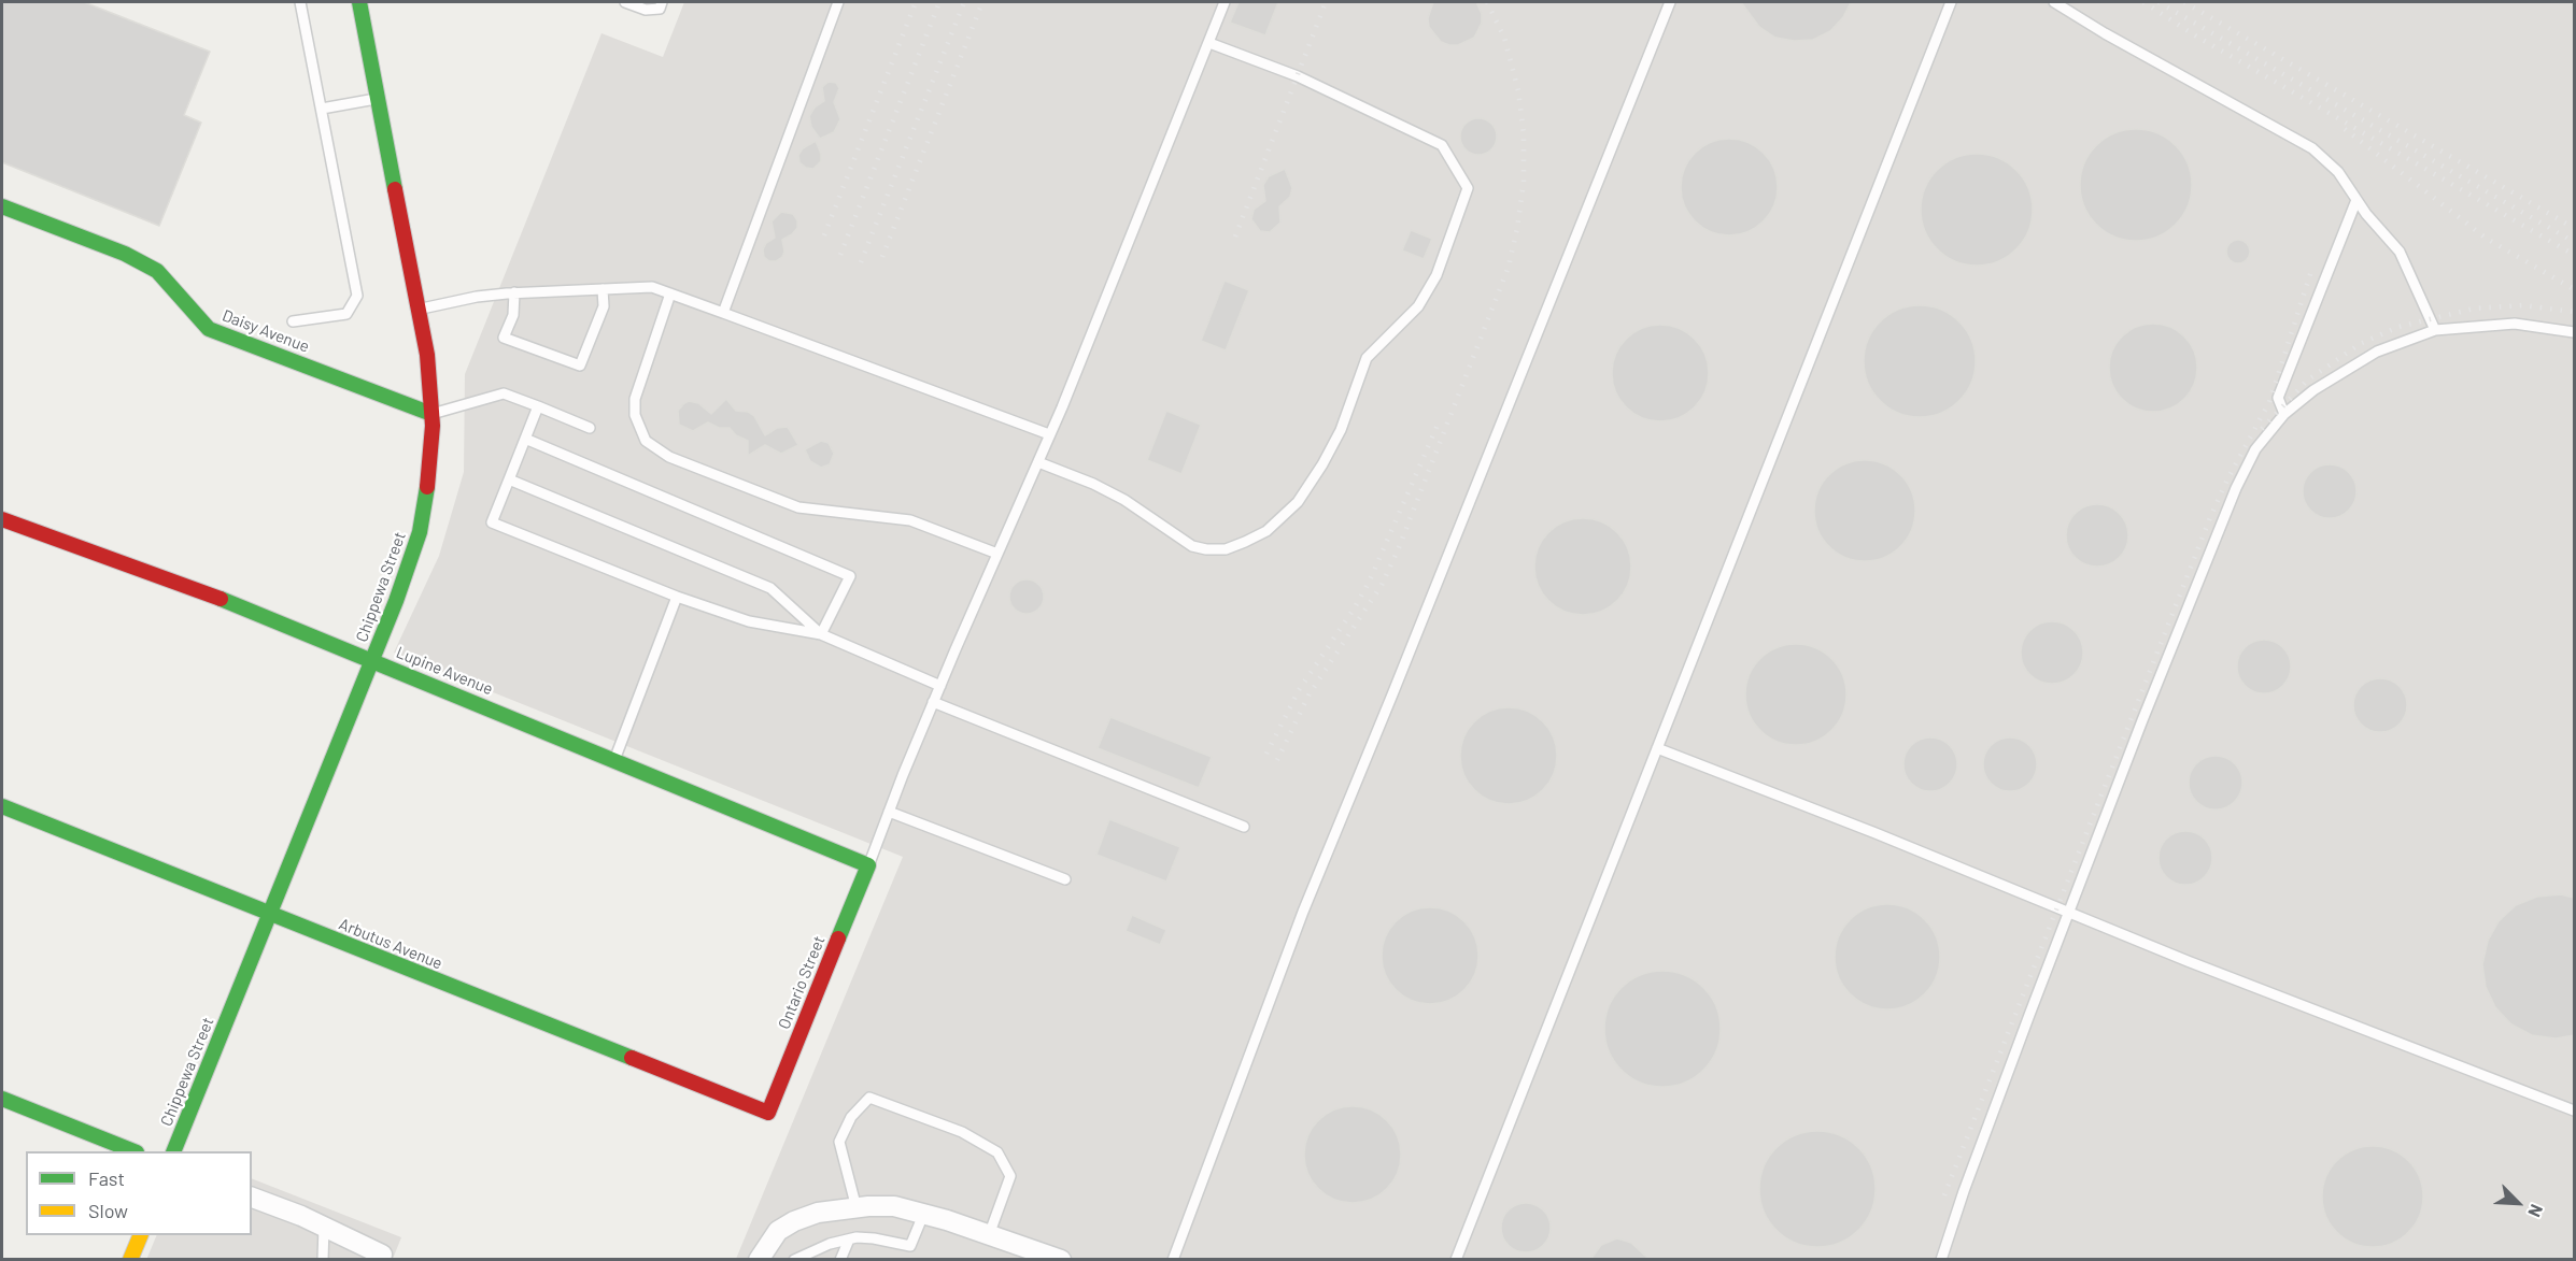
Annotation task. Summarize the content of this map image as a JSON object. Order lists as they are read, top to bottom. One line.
{"streets":{"street":["Daisy Avenue","Chippewa Street","Lupine Avenue","Arbutus Avenue","Ontario Street"]},"crossings":[["Daisy Avenue","Chippewa Street"],["Chippewa Street","Lupine Avenue"],["Chippewa Street","Arbutus Avenue"],["Lupine Avenue","Ontario Street"],["Arbutus Avenue","Ontario Street"]],"legend":["Fast","Slow"],"north":"bottom right"}
